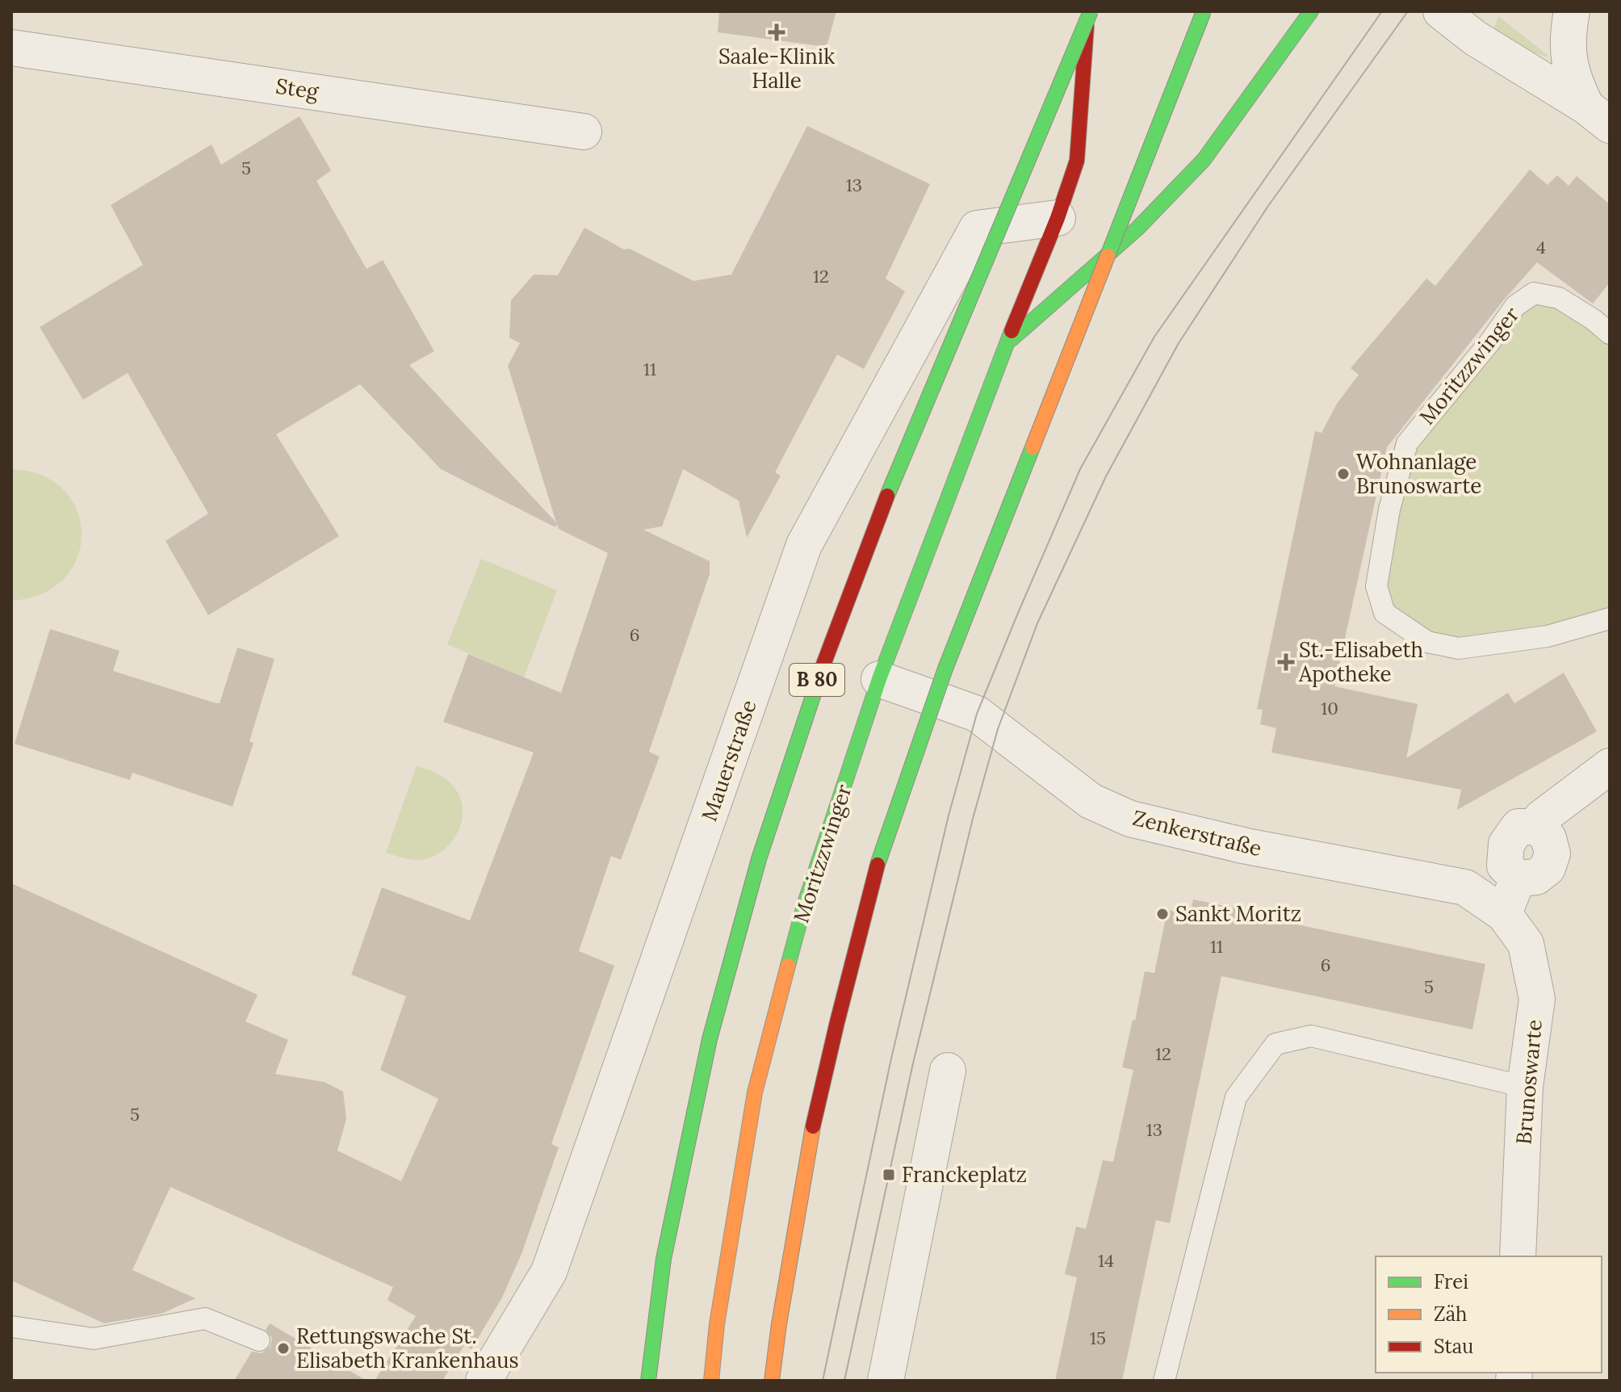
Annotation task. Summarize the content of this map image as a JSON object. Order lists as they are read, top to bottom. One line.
{"streets":{"main road":["Moritzzwinger","B 80"],"street":["Steg","Mauerstraße","Zenkerstraße","Brunoswarte"]},"crossings":[["Moritzzwinger","B 80"],["Moritzzwinger","Mauerstraße"],["Moritzzwinger","Zenkerstraße"],["Zenkerstraße","Brunoswarte"]],"places":{"health":["Saale-Klinik Halle","St.-Elisabeth Apotheke"],"other":["Wohnanlage Brunoswarte","Sankt Moritz","Rettungswache St. Elisabeth Krankenhaus"],"transit":["Franckeplatz"]},"house_numbers":["5","13","4","12","11","6","10","11","6","5","12","5","13","14","15"],"legend":["Frei","Zäh","Stau"]}
